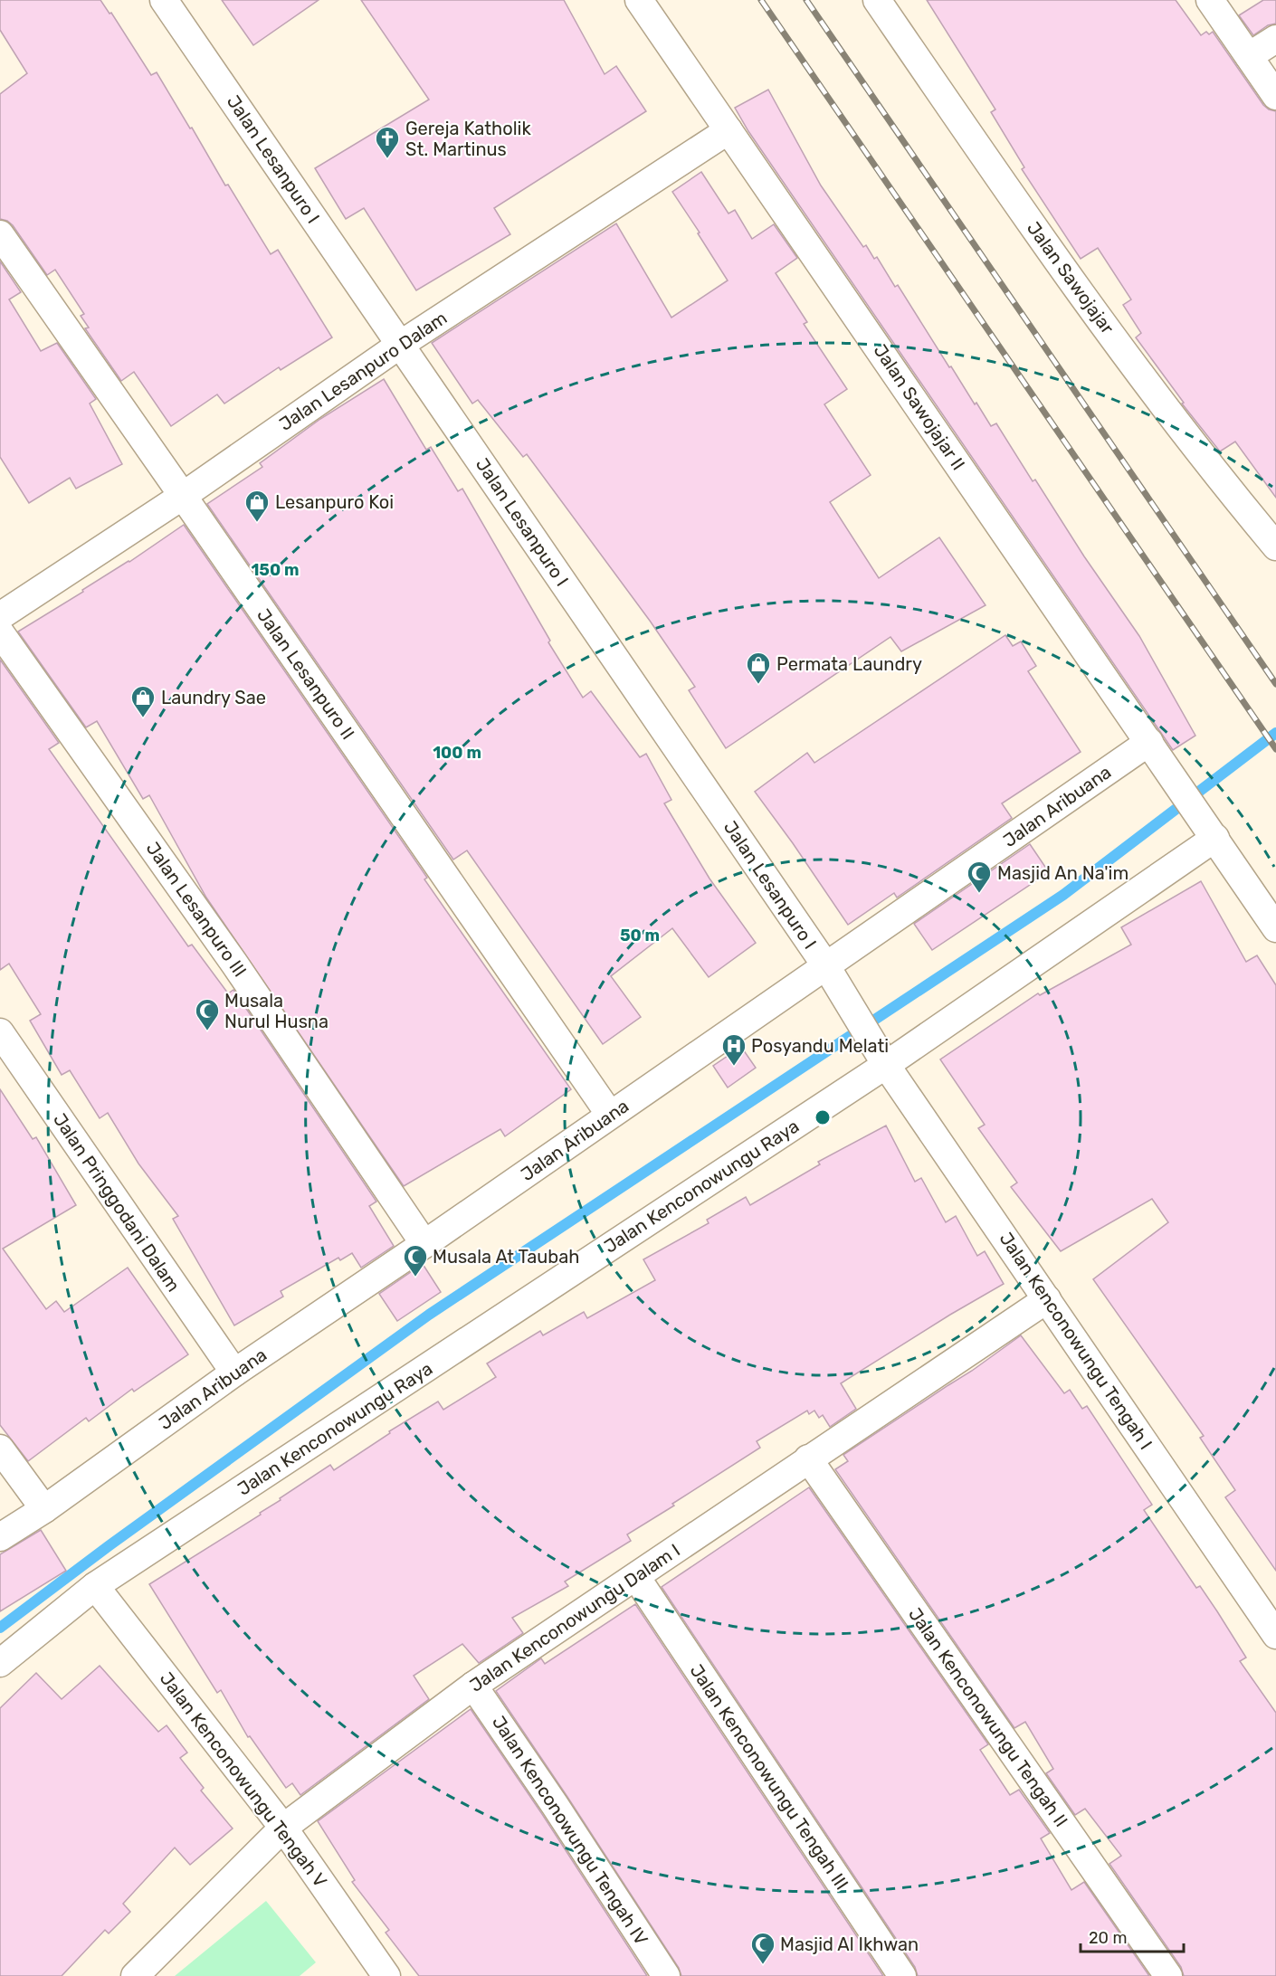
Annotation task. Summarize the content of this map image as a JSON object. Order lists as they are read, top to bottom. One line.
{"streets":{"street":["Jalan Lesanpuro I","Jalan Sawojajar","Jalan Lesanpuro Dalam","Jalan Sawojajar II","Jalan Lesanpuro II","Jalan Aribuana","Jalan Lesanpuro III","Jalan Kenconowungu Raya","Jalan Pringgodani Dalam","Jalan Kenconowungu Tengah I","Jalan Kenconowungu Dalam I","Jalan Kenconowungu Tengah II","Jalan Kenconowungu Tengah III","Jalan Kenconowungu Tengah V","Jalan Kenconowungu Tengah IV"]},"crossings":[["Jalan Lesanpuro I","Jalan Lesanpuro Dalam"],["Jalan Lesanpuro I","Jalan Aribuana"],["Jalan Lesanpuro I","Jalan Kenconowungu Raya"],["Jalan Lesanpuro I","Jalan Kenconowungu Tengah I"],["Jalan Lesanpuro Dalam","Jalan Sawojajar II"],["Jalan Lesanpuro Dalam","Jalan Lesanpuro II"],["Jalan Sawojajar II","Jalan Aribuana"],["Jalan Sawojajar II","Jalan Kenconowungu Raya"],["Jalan Lesanpuro II","Jalan Aribuana"],["Jalan Aribuana","Jalan Lesanpuro III"],["Jalan Aribuana","Jalan Pringgodani Dalam"],["Jalan Kenconowungu Raya","Jalan Kenconowungu Tengah I"],["Jalan Kenconowungu Raya","Jalan Kenconowungu Tengah V"],["Jalan Kenconowungu Tengah I","Jalan Kenconowungu Dalam I"],["Jalan Kenconowungu Dalam I","Jalan Kenconowungu Tengah II"],["Jalan Kenconowungu Dalam I","Jalan Kenconowungu Tengah III"],["Jalan Kenconowungu Dalam I","Jalan Kenconowungu Tengah V"],["Jalan Kenconowungu Dalam I","Jalan Kenconowungu Tengah IV"]],"places":{"church":["Gereja Katholik St. Martinus"],"shop":["Lesanpuro Koi","Permata Laundry","Laundry Sae"],"mosque":["Masjid An Na'im","Musala Nurul Husna","Musala At Taubah","Masjid Al Ikhwan"],"hospital":["Posyandu Melati"]},"scale_bar":"20 m","rings":["150 m","100 m","50 m"]}
